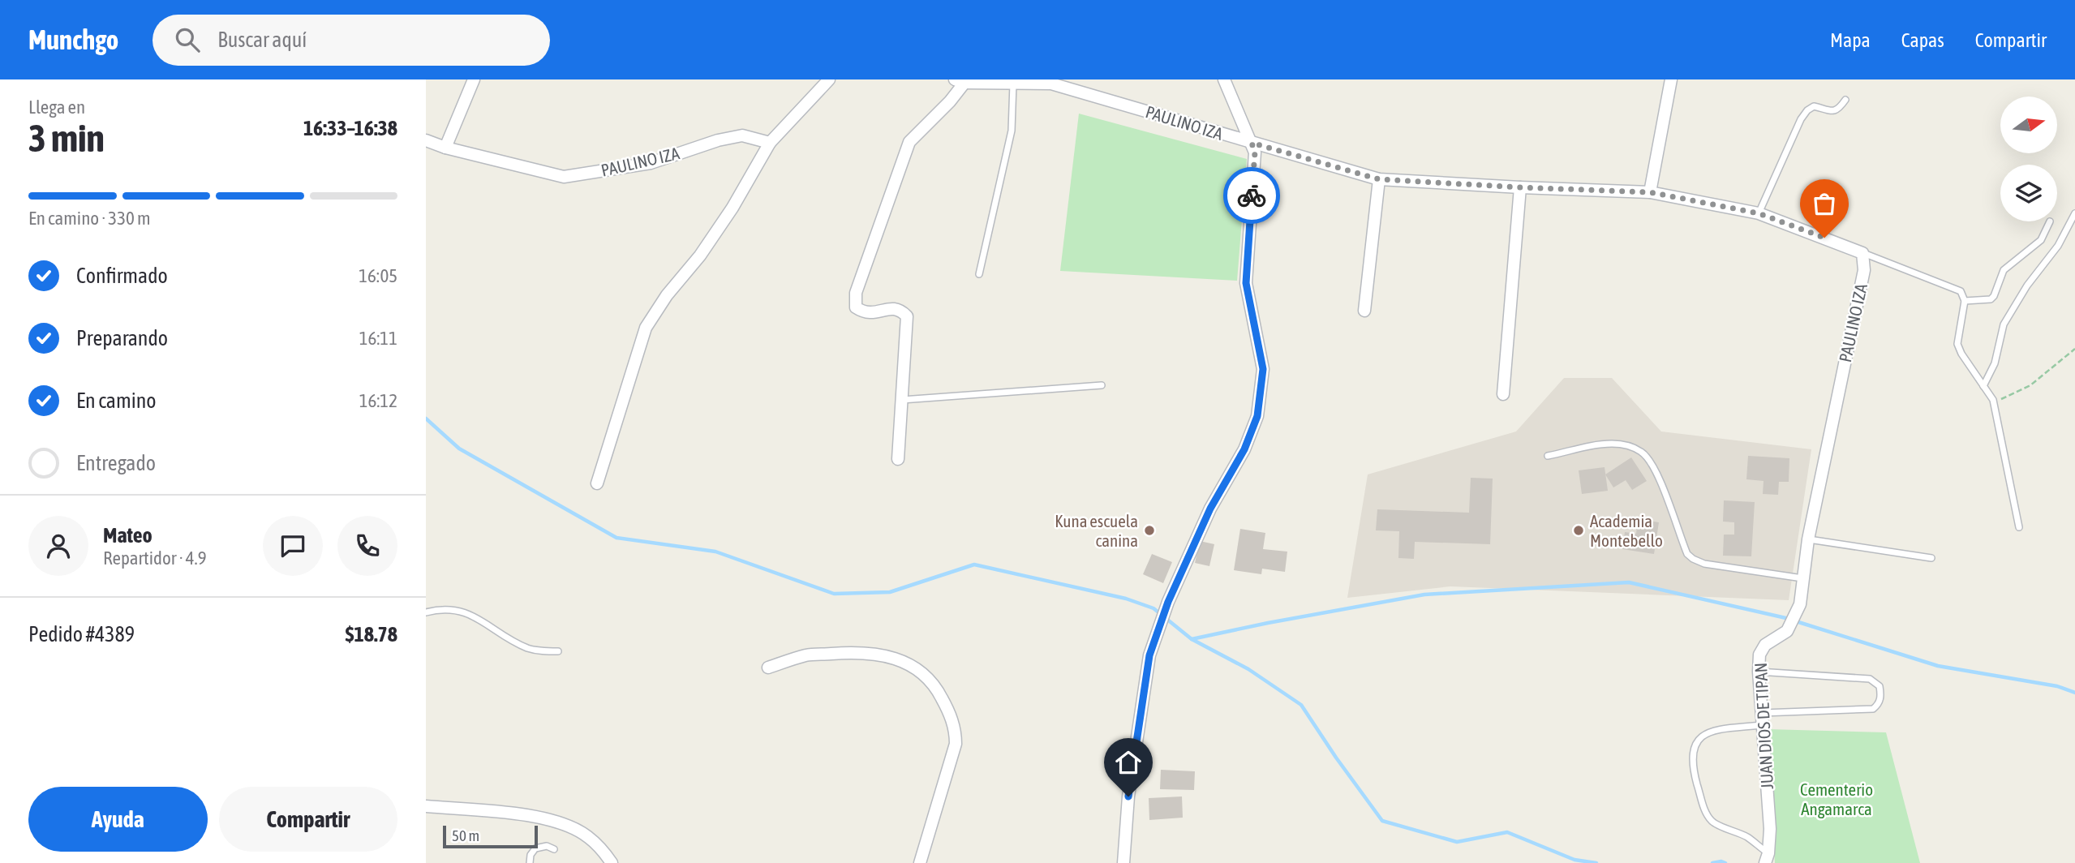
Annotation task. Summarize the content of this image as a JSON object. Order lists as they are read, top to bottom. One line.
{"streets":{"street":["PAULINO IZA","JUAN DIOS DE TIPAN"]},"crossings":[["PAULINO IZA","JUAN DIOS DE TIPAN"]],"parks":["Cementerio Angamarca"],"places":["Kuna escuela canina","Academia Montebello"],"scale_bar":"50 m","north":"right","page":{"header":"Munchgo","search":"Buscar aquí","nav":["Mapa","Capas","Compartir"],"heading":["3 min","Llega en","16:33–16:38"],"panel":["Mateo","Repartidor · 4.9","Pedido #4389","$18.78"],"bar":"En camino · 330 m","list":[["Confirmado","16:05"],["Preparando","16:11"],["En camino","16:12"],"Entregado"],"buttons":["Ayuda","Compartir"],"scale":"50 m"}}
